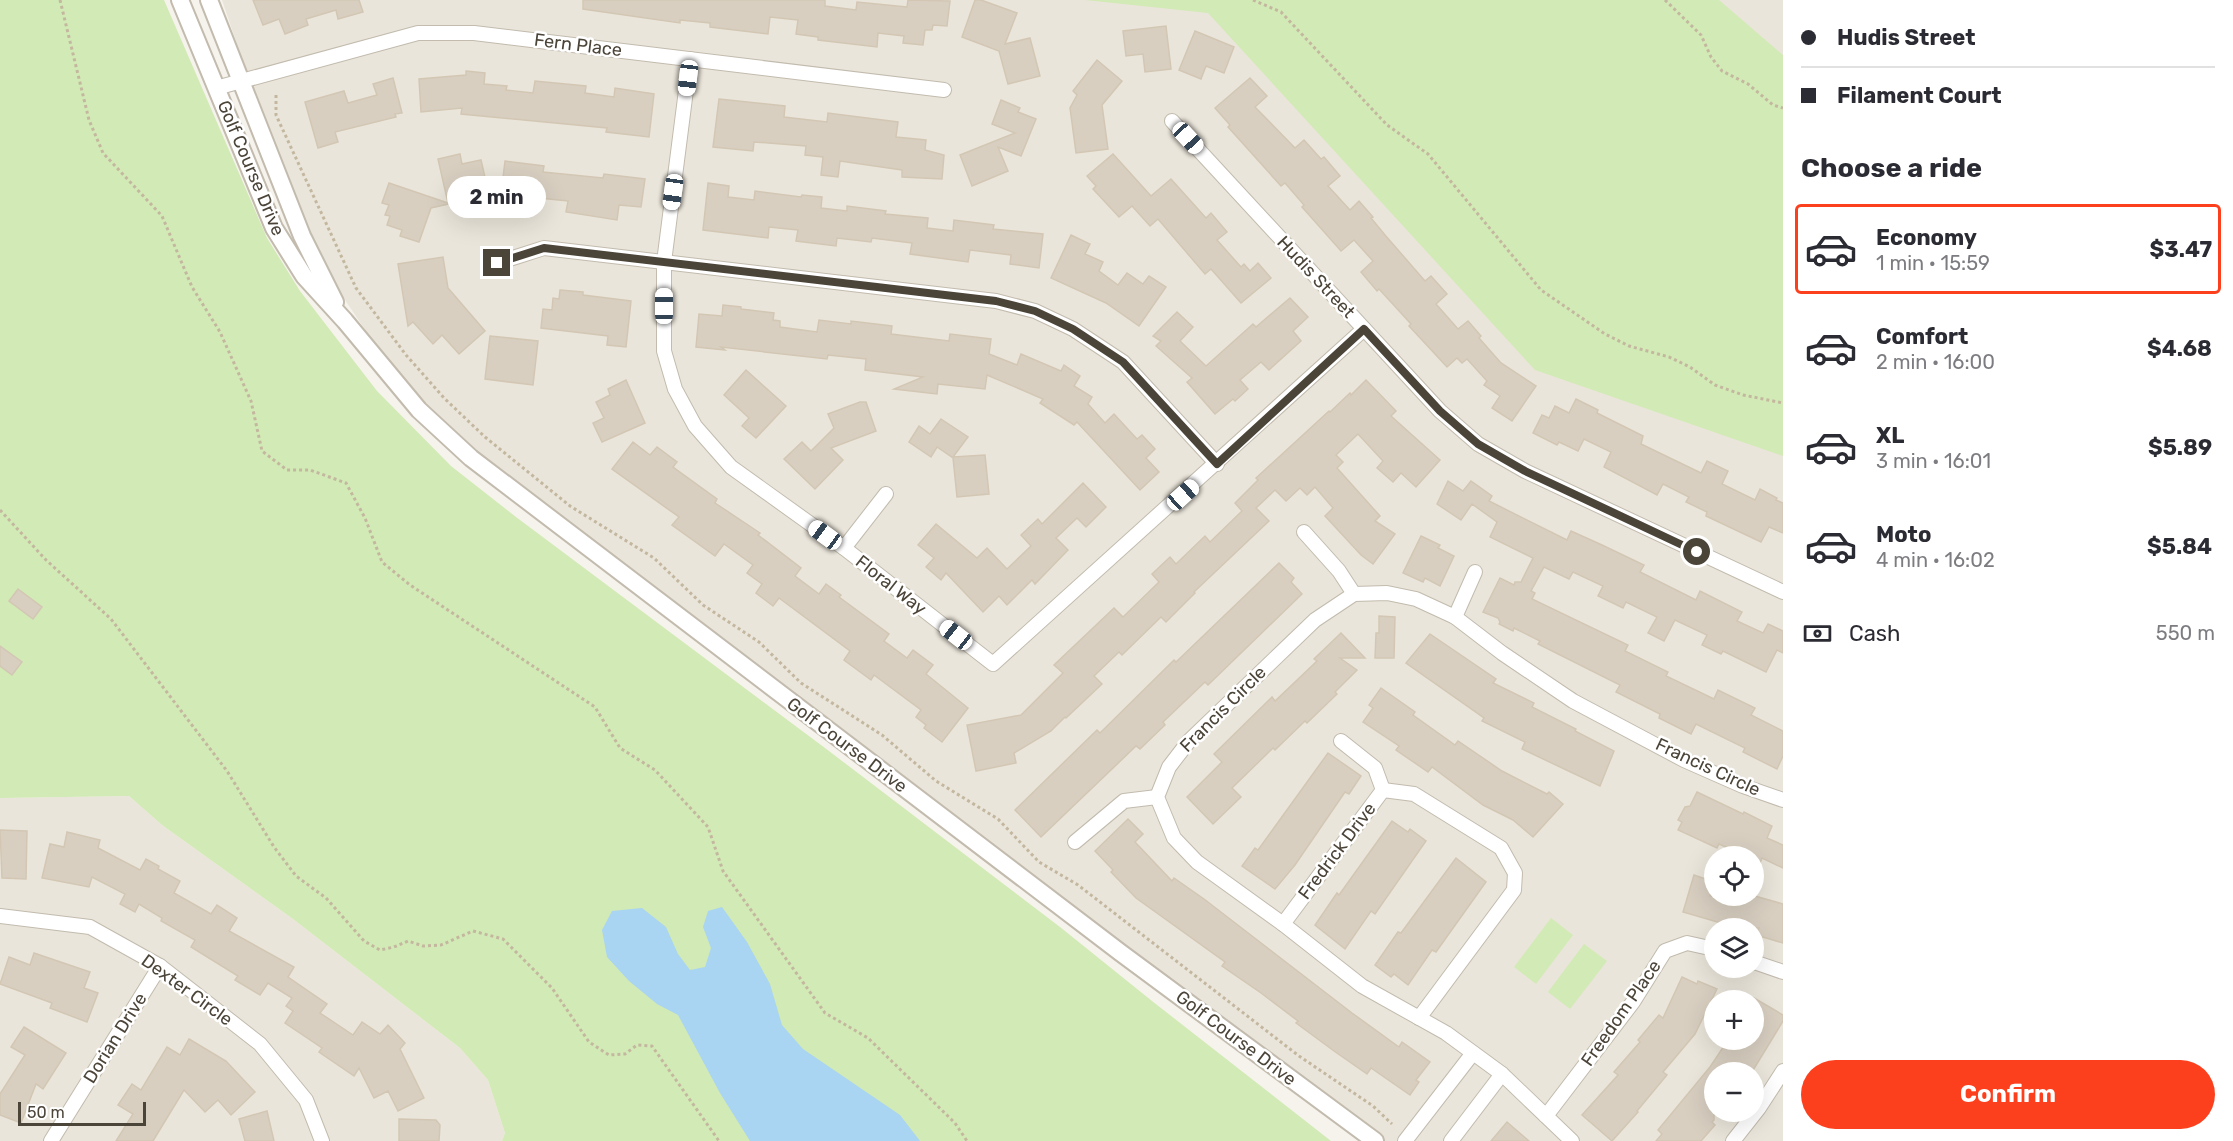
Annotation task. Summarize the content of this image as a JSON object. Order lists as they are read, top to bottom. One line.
{"streets":{"street":["Fern Place","Golf Course Drive","Hudis Street","Floral Way","Francis Circle","Fredrick Drive","Dexter Circle","Freedom Place","Dorian Drive"]},"crossings":[["Fern Place","Golf Course Drive"],["Fern Place","Floral Way"],["Hudis Street","Floral Way"],["Dexter Circle","Dorian Drive"]],"scale_bar":"50 m","page":{"banner":["Hudis Street","Filament Court"],"heading":"Choose a ride","bubble":"2 min","list":[{"name":"Economy","note":"1 min · 15:59","value":"$3.47"},{"name":"Comfort","note":"2 min · 16:00","value":"$4.68"},{"name":"XL","note":"3 min · 16:01","value":"$5.89"},{"name":"Moto","note":"4 min · 16:02","value":"$5.84"}],"pay":["Cash","550 m"],"map_buttons":["+","−"],"buttons":"Confirm","scale":"50 m"}}
